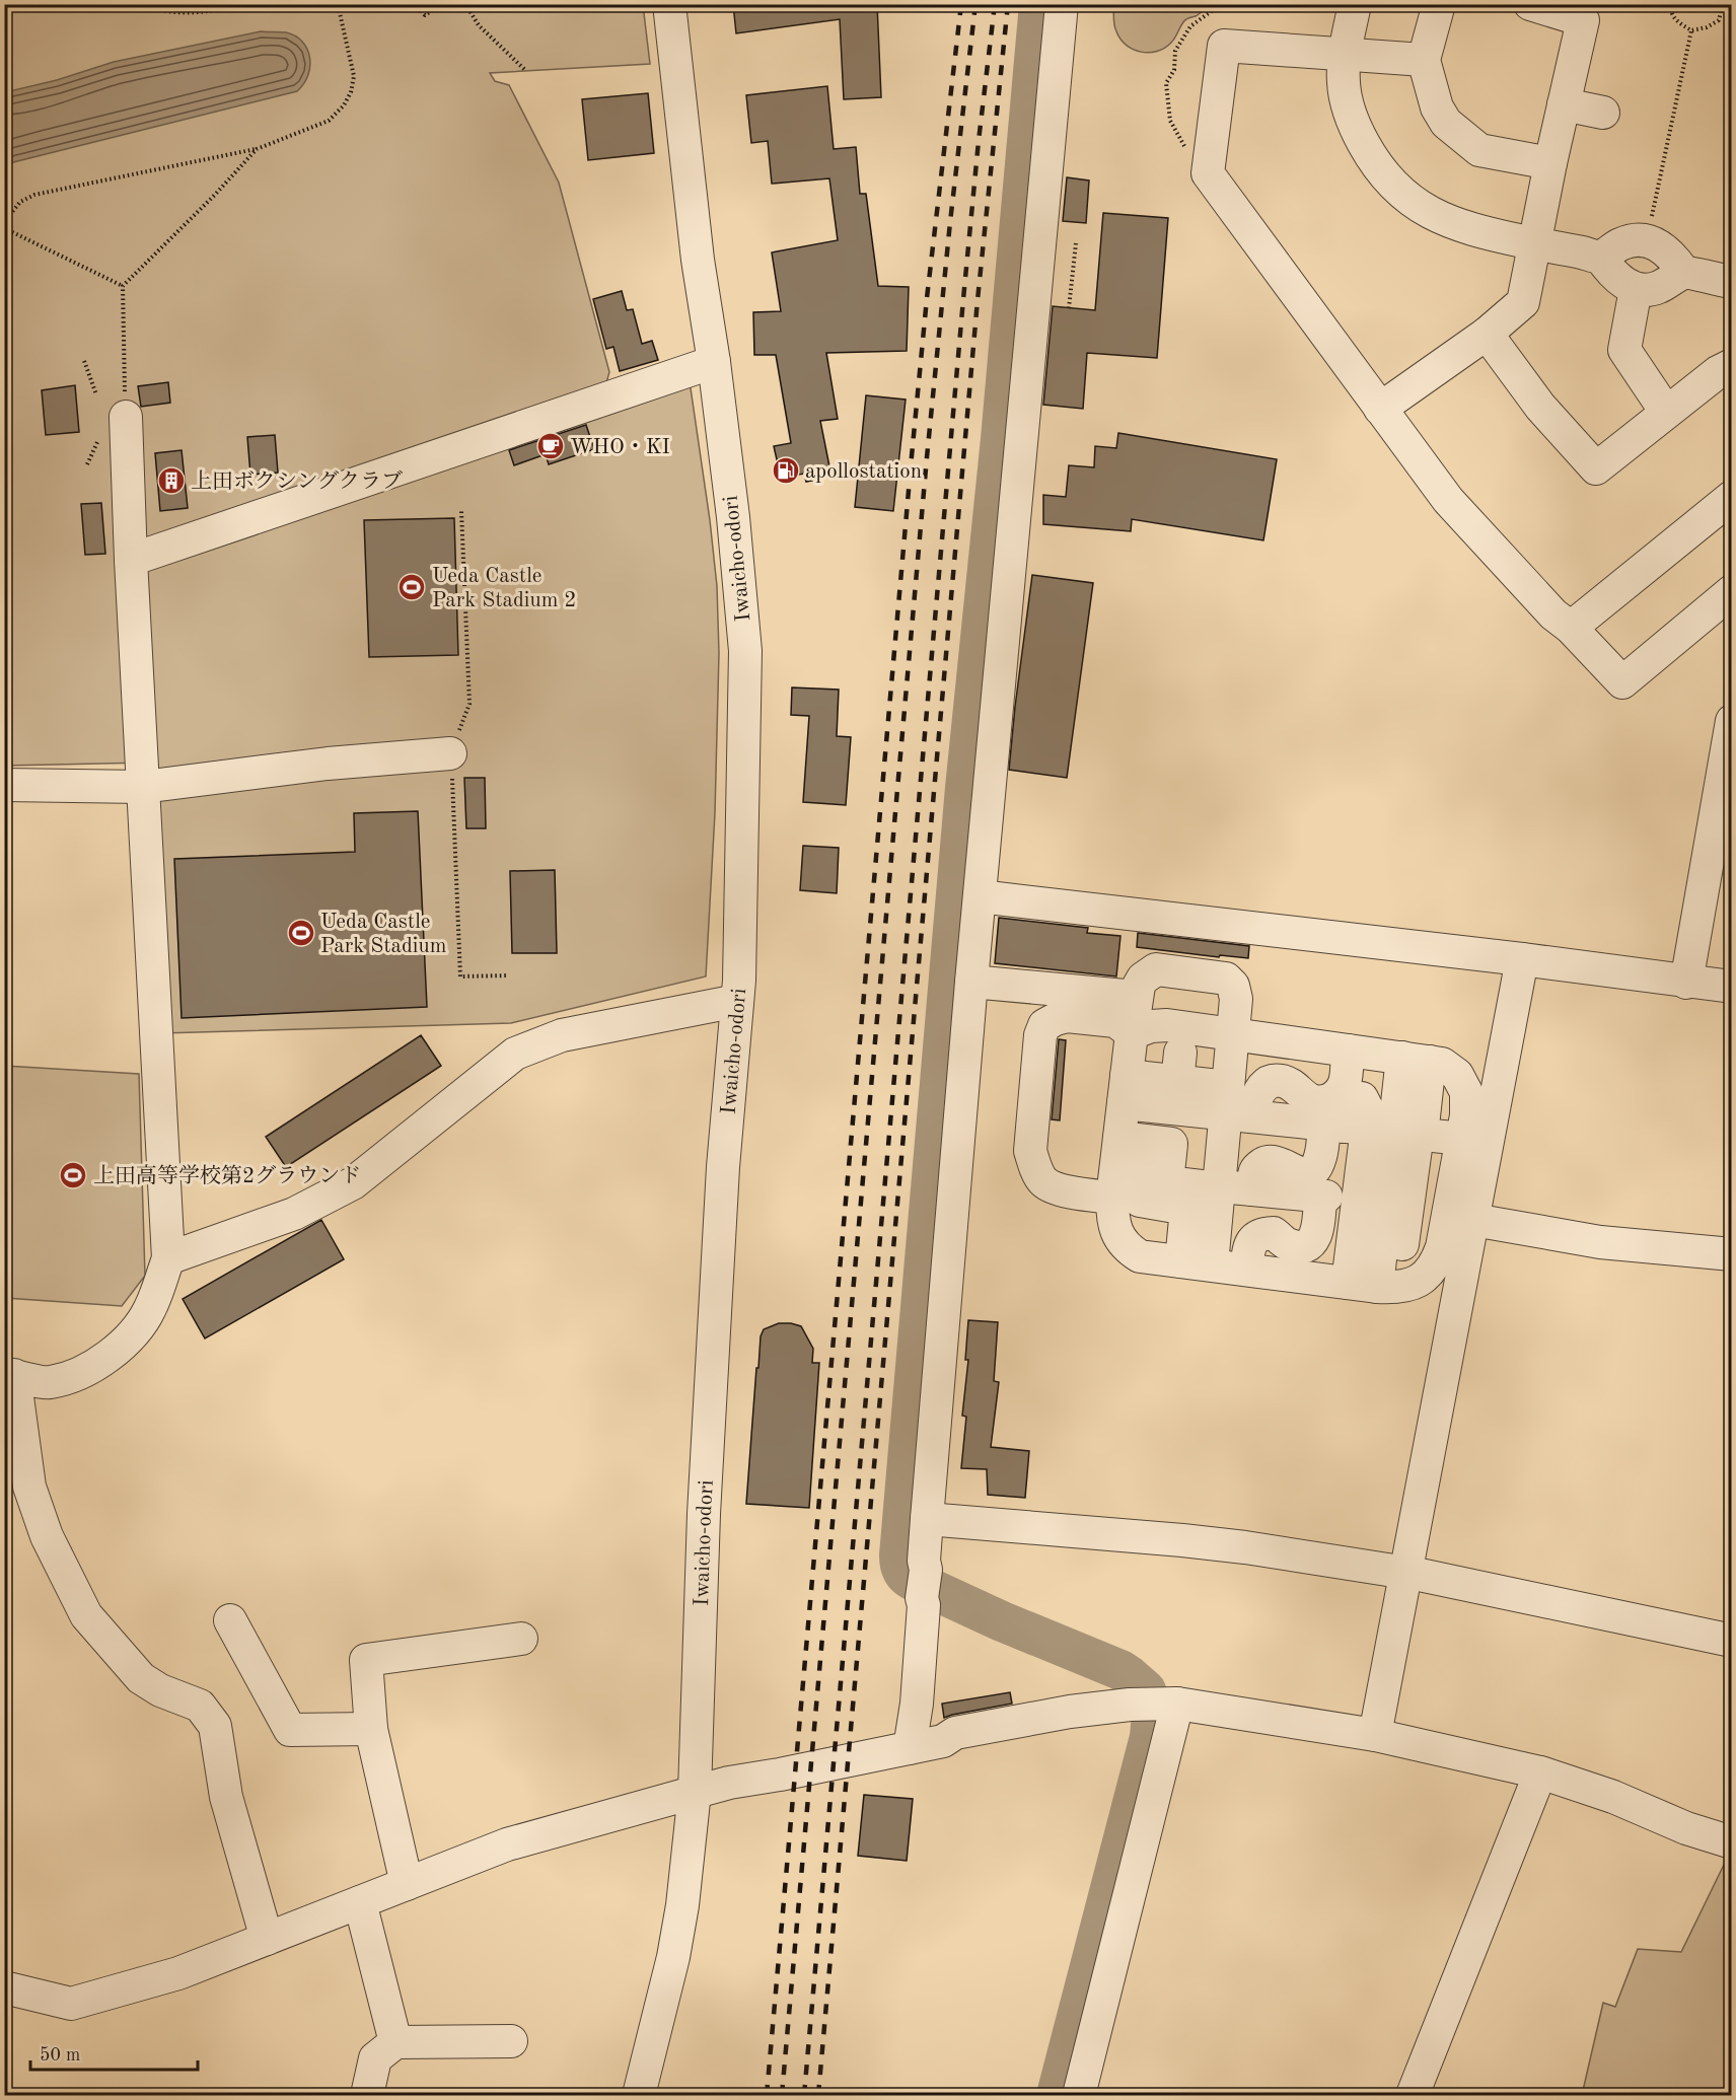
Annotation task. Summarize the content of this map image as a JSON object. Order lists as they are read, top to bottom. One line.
{"streets":{"street":["Iwaicho-odori"]},"places":{"cafe":["WHO・KI"],"fuel station":["apollostation"],"building":["上田ボクシングクラブ"],"sports":["Ueda Castle Park Stadium 2","Ueda Castle Park Stadium","上田高等学校第2グラウンド"]},"scale_bar":"50 m"}
